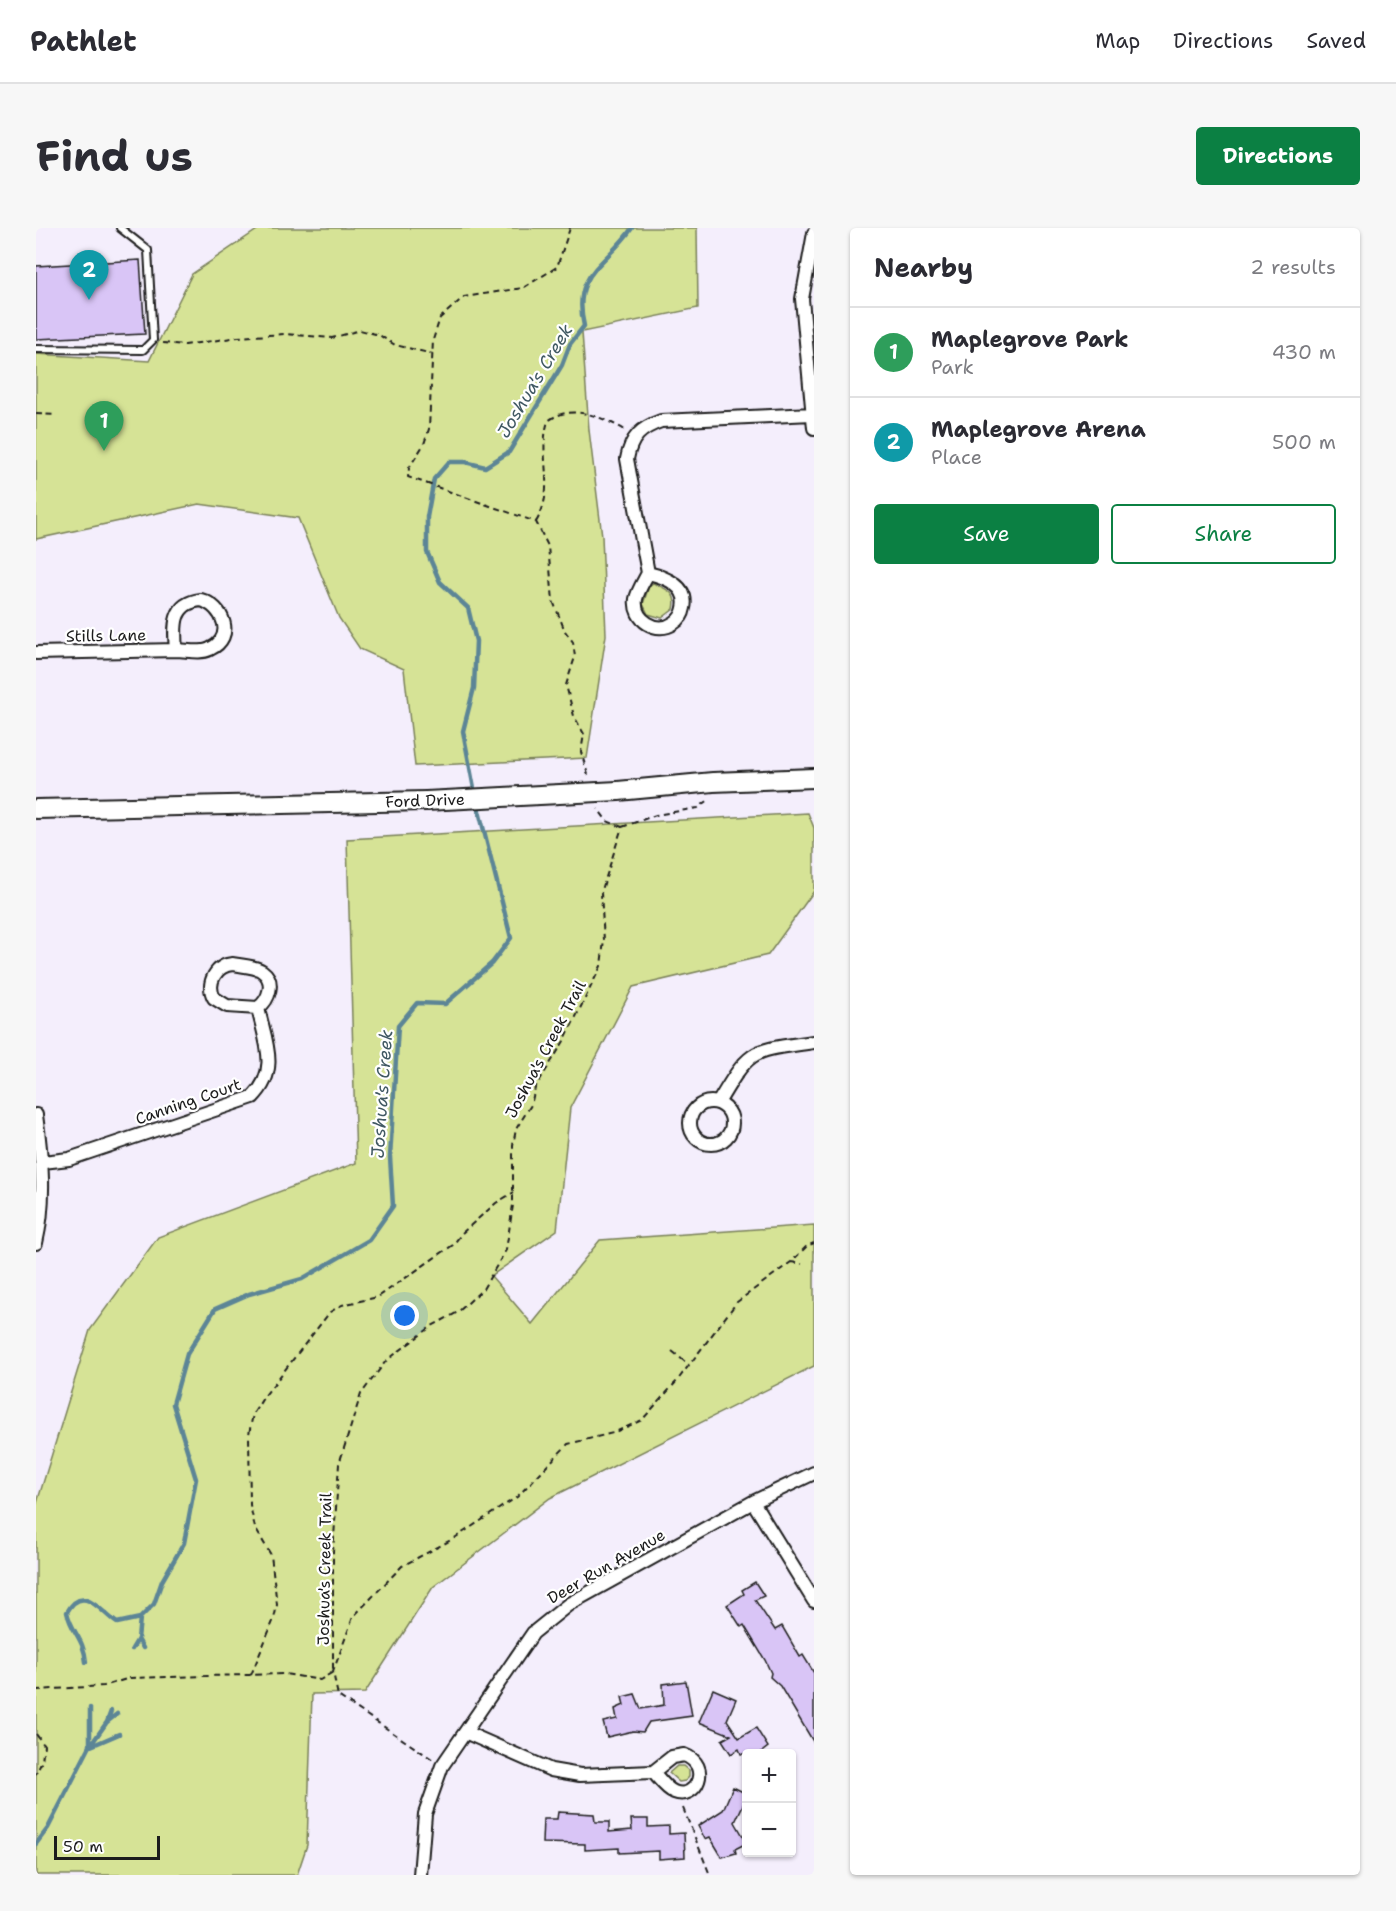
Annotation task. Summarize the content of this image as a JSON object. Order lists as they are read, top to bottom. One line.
{"streets":{"main road":["Ford Drive"],"street":["Stills Lane","Canning Court","Deer Run Avenue"],"path":["Joshua's Creek Trail"]},"crossings":[["Joshua's Creek Trail","Deer Run Avenue"]],"water":["Joshua's Creek"],"scale_bar":"50 m","page":{"header":"Pathlet","nav":["Map","Directions","Saved"],"buttons":["Directions",["Save","Share"]],"title":"Find us","heading":["Nearby","2 results"],"pins":["2","1"],"list":[{"mark":"1","name":"Maplegrove Park","note":"Park","value":"430 m"},{"mark":"2","name":"Maplegrove Arena","note":"Place","value":"500 m"}],"map_buttons":["+","−"],"scale":"50 m"}}
